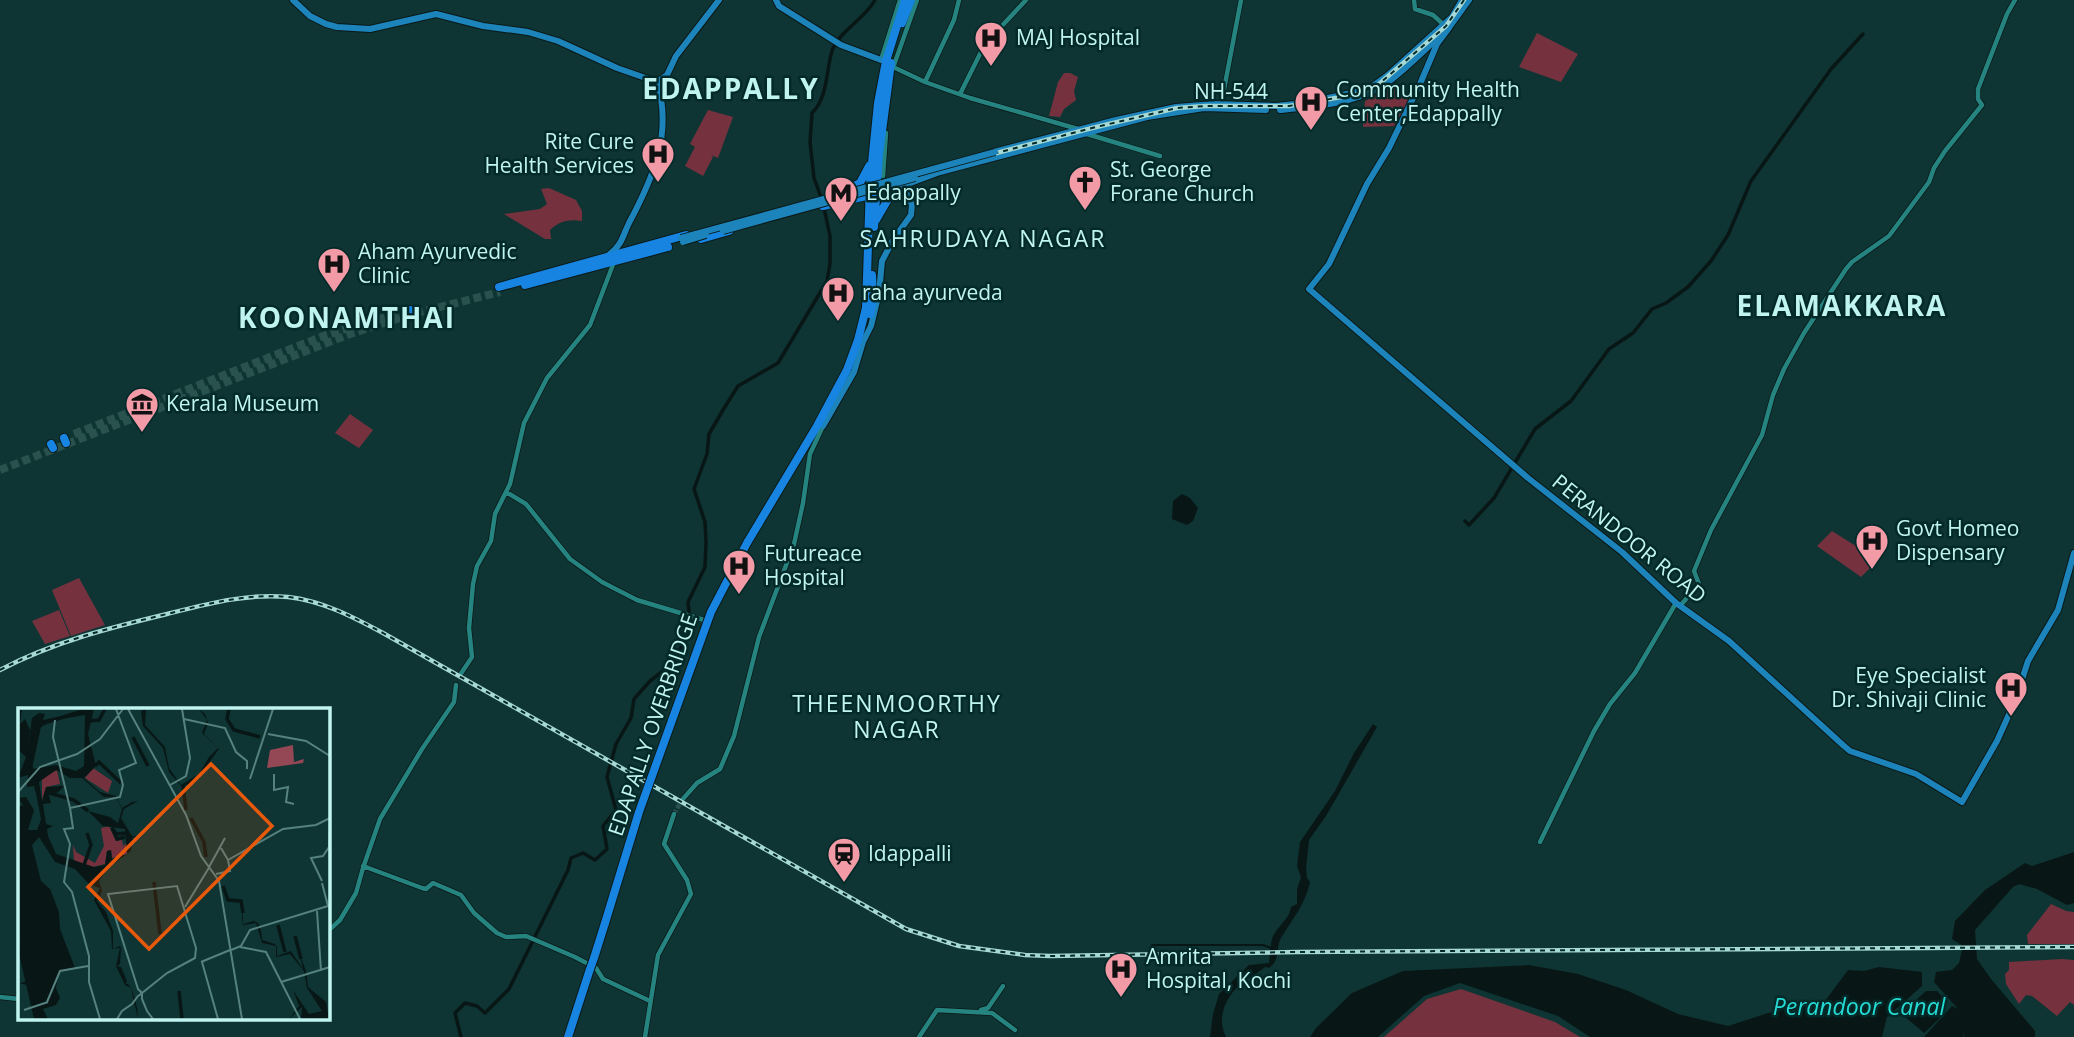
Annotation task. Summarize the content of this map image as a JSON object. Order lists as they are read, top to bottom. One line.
{"streets":{"highway":["EDAPALLY OVERBRIDGE"],"main road":["NH-544","PERANDOOR ROAD"]},"crossings":[["NH-544","PERANDOOR ROAD"]],"districts":["EDAPPALLY","SAHRUDAYA NAGAR","ELAMAKKARA","KOONAMTHAI","THEENMOORTHY NAGAR"],"water":["Perandoor Canal"],"places":{"hospital":["MAJ Hospital","Community Health Center,Edappally","Rite Cure Health Services","Aham Ayurvedic Clinic","raha ayurveda","Govt Homeo Dispensary","Futureace Hospital","Eye Specialist Dr. Shivaji Clinic","Amrita Hospital, Kochi"],"church":["St. George Forane Church"],"metro station":["Edappally"],"museum":["Kerala Museum"],"station":["Idappalli"]}}
